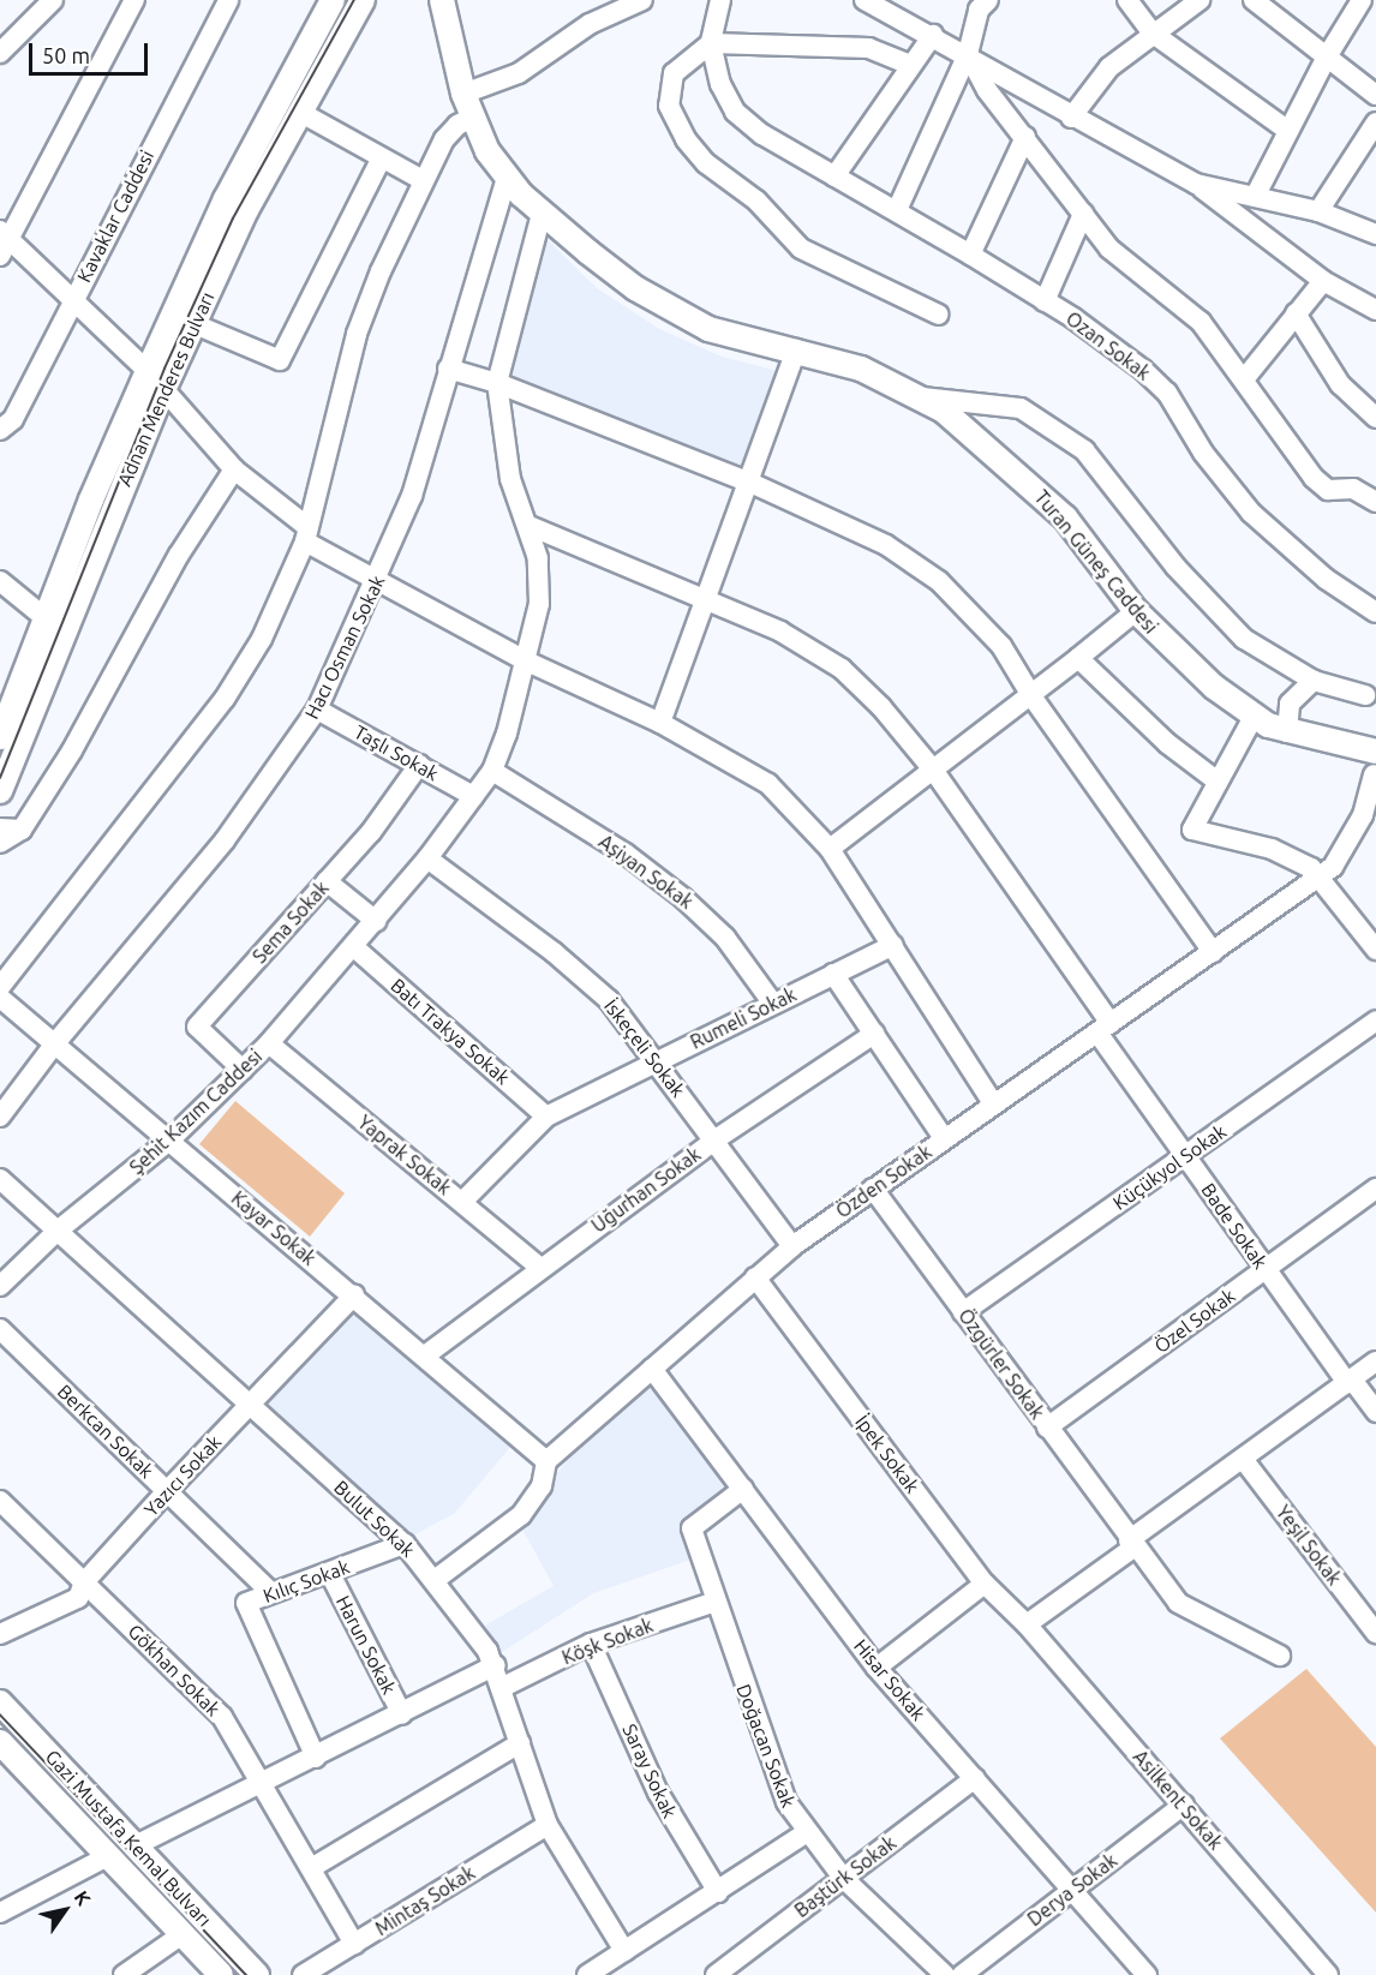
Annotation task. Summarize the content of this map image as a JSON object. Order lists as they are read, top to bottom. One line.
{"streets":{"main road":["Adnan Menderes Bulvarı","Turan Güneş Caddesi","Gazi Mustafa Kemal Bulvarı"],"street":["Kavaklar Caddesi","Ozan Sokak","Hacı Osman Sokak","Taşlı Sokak","Aşiyan Sokak","Sema Sokak","Rumeli Sokak","Batı Trakya Sokak","İskeçeli Sokak","Şehit Kazım Caddesi","Yaprak Sokak","Küçükyol Sokak","Özden Sokak","Uğurhan Sokak","Bade Sokak","Kayar Sokak","Özel Sokak","Özgürler Sokak","Berkcan Sokak","İpek Sokak","Yazıcı Sokak","Bulut Sokak","Yeşil Sokak","Kılıç Sokak","Köşk Sokak","Harun Sokak","Gökhan Sokak","Hisar Sokak","Doğacan Sokak","Saray Sokak","Asilkent Sokak","Baştürk Sokak","Derya Sokak","Mintaş Sokak"]},"crossings":[["Turan Güneş Caddesi","Hacı Osman Sokak"],["Hacı Osman Sokak","Taşlı Sokak"],["Hacı Osman Sokak","Kayar Sokak"],["Taşlı Sokak","Sema Sokak"],["Taşlı Sokak","Şehit Kazım Caddesi"],["Aşiyan Sokak","Rumeli Sokak"],["Aşiyan Sokak","Şehit Kazım Caddesi"],["Sema Sokak","Şehit Kazım Caddesi"],["Rumeli Sokak","Batı Trakya Sokak"],["Rumeli Sokak","İskeçeli Sokak"],["Rumeli Sokak","Yaprak Sokak"],["Batı Trakya Sokak","Şehit Kazım Caddesi"],["İskeçeli Sokak","Şehit Kazım Caddesi"],["İskeçeli Sokak","Özden Sokak"],["İskeçeli Sokak","Uğurhan Sokak"],["Şehit Kazım Caddesi","Yaprak Sokak"],["Şehit Kazım Caddesi","Bade Sokak"],["Şehit Kazım Caddesi","Kayar Sokak"],["Şehit Kazım Caddesi","Bulut Sokak"],["Yaprak Sokak","Uğurhan Sokak"],["Küçükyol Sokak","Bade Sokak"],["Küçükyol Sokak","Özgürler Sokak"],["Özden Sokak","Bade Sokak"],["Özden Sokak","Kayar Sokak"],["Özden Sokak","Özgürler Sokak"],["Özden Sokak","İpek Sokak"],["Özden Sokak","Hisar Sokak"],["Uğurhan Sokak","Kayar Sokak"],["Bade Sokak","Özel Sokak"],["Kayar Sokak","Yazıcı Sokak"],["Özel Sokak","Özgürler Sokak"],["Berkcan Sokak","Yazıcı Sokak"],["Berkcan Sokak","Kılıç Sokak"],["İpek Sokak","Asilkent Sokak"],["Yazıcı Sokak","Bulut Sokak"],["Yazıcı Sokak","Gökhan Sokak"],["Bulut Sokak","Kılıç Sokak"],["Bulut Sokak","Köşk Sokak"],["Bulut Sokak","Mintaş Sokak"],["Kılıç Sokak","Harun Sokak"],["Köşk Sokak","Doğacan Sokak"],["Köşk Sokak","Saray Sokak"],["Gökhan Sokak","Mintaş Sokak"],["Hisar Sokak","Doğacan Sokak"],["Hisar Sokak","Baştürk Sokak"],["Hisar Sokak","Derya Sokak"],["Doğacan Sokak","Baştürk Sokak"],["Asilkent Sokak","Derya Sokak"]],"scale_bar":"50 m","north":"top right"}
